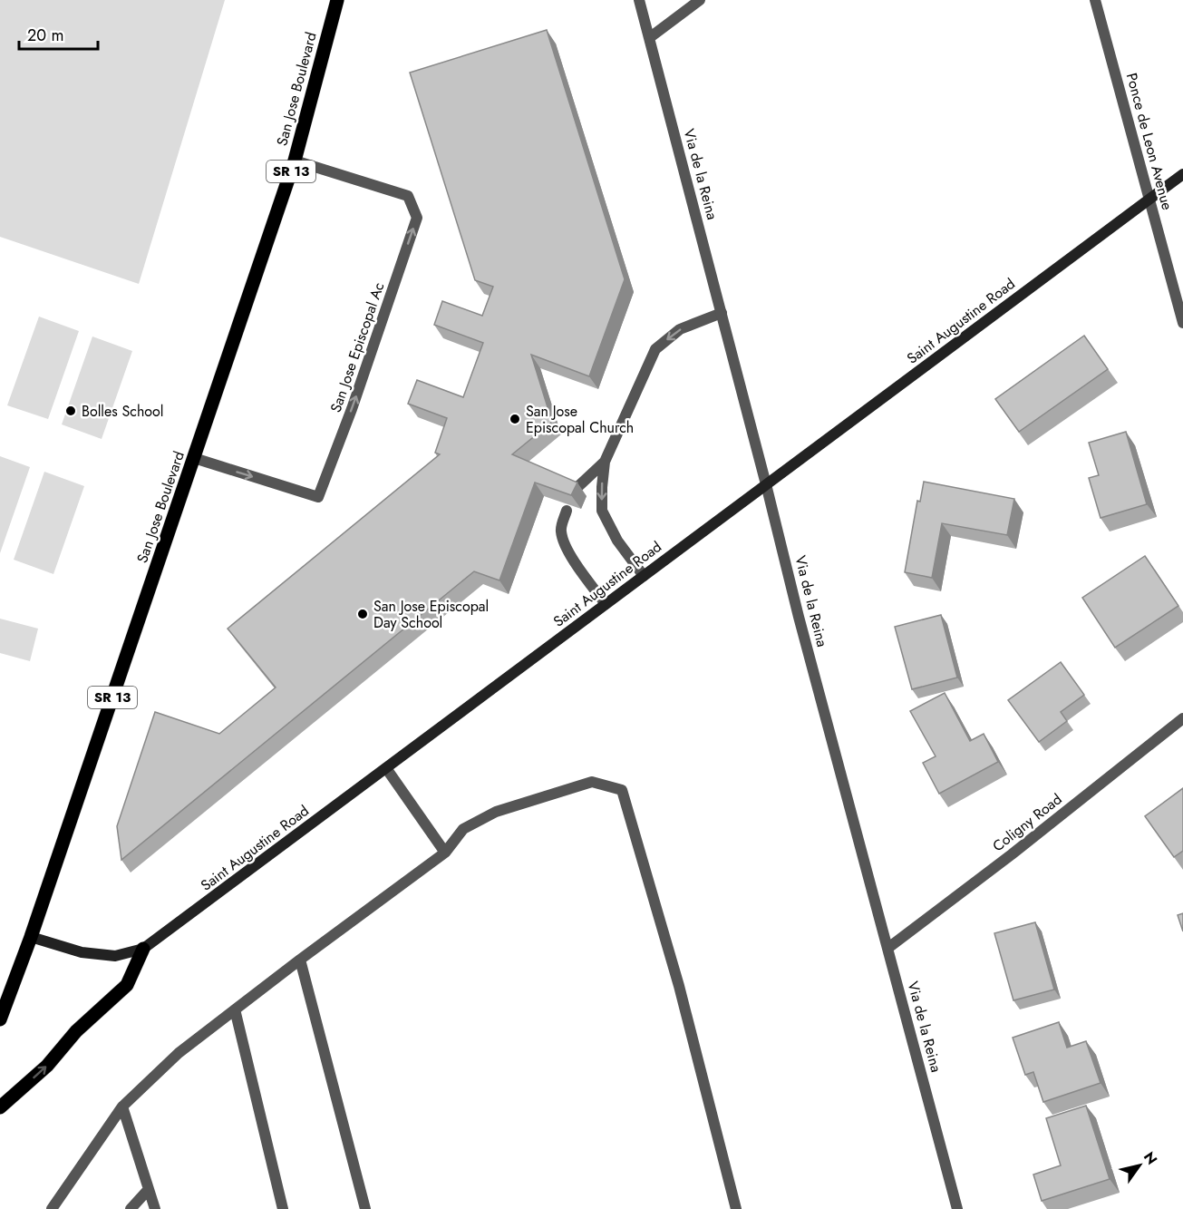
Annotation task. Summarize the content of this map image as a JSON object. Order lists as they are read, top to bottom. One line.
{"streets":{"main road":["San Jose Boulevard","SR 13","Saint Augustine Road"],"street":["Ponce de Leon Avenue","Via de la Reina","San Jose Episcopal Ac","Coligny Road"]},"crossings":[["San Jose Boulevard","Saint Augustine Road"],["San Jose Boulevard","San Jose Episcopal Ac"],["Ponce de Leon Avenue","Saint Augustine Road"],["Via de la Reina","Saint Augustine Road"],["Via de la Reina","Coligny Road"]],"places":["Bolles School","San Jose Episcopal Church","San Jose Episcopal Day School"],"scale_bar":"20 m","north":"top right"}
